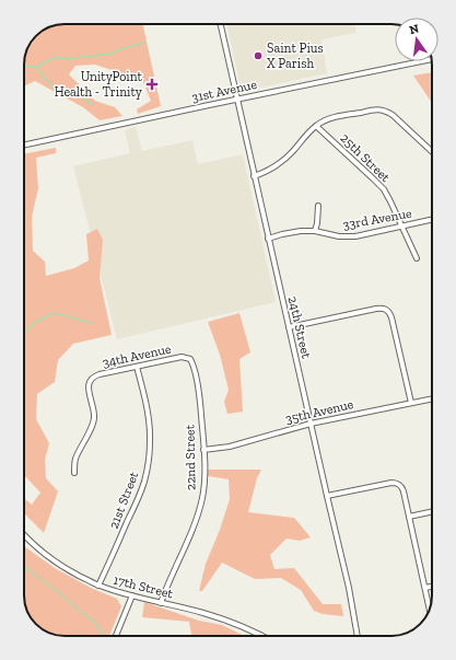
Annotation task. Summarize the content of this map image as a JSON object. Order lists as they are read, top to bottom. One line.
{"streets":{"street":["31st Avenue","25th Street","33rd Avenue","24th Street","34th Avenue","35th Avenue","22nd Street","21st Street","17th Street"]},"crossings":[["31st Avenue","24th Street"],["25th Street","33rd Avenue"],["33rd Avenue","24th Street"],["24th Street","35th Avenue"],["34th Avenue","22nd Street"],["34th Avenue","21st Street"],["35th Avenue","22nd Street"],["22nd Street","17th Street"],["21st Street","17th Street"]],"places":{"other":["Saint Pius X Parish"],"health":["UnityPoint Health - Trinity"]},"north":"top"}
